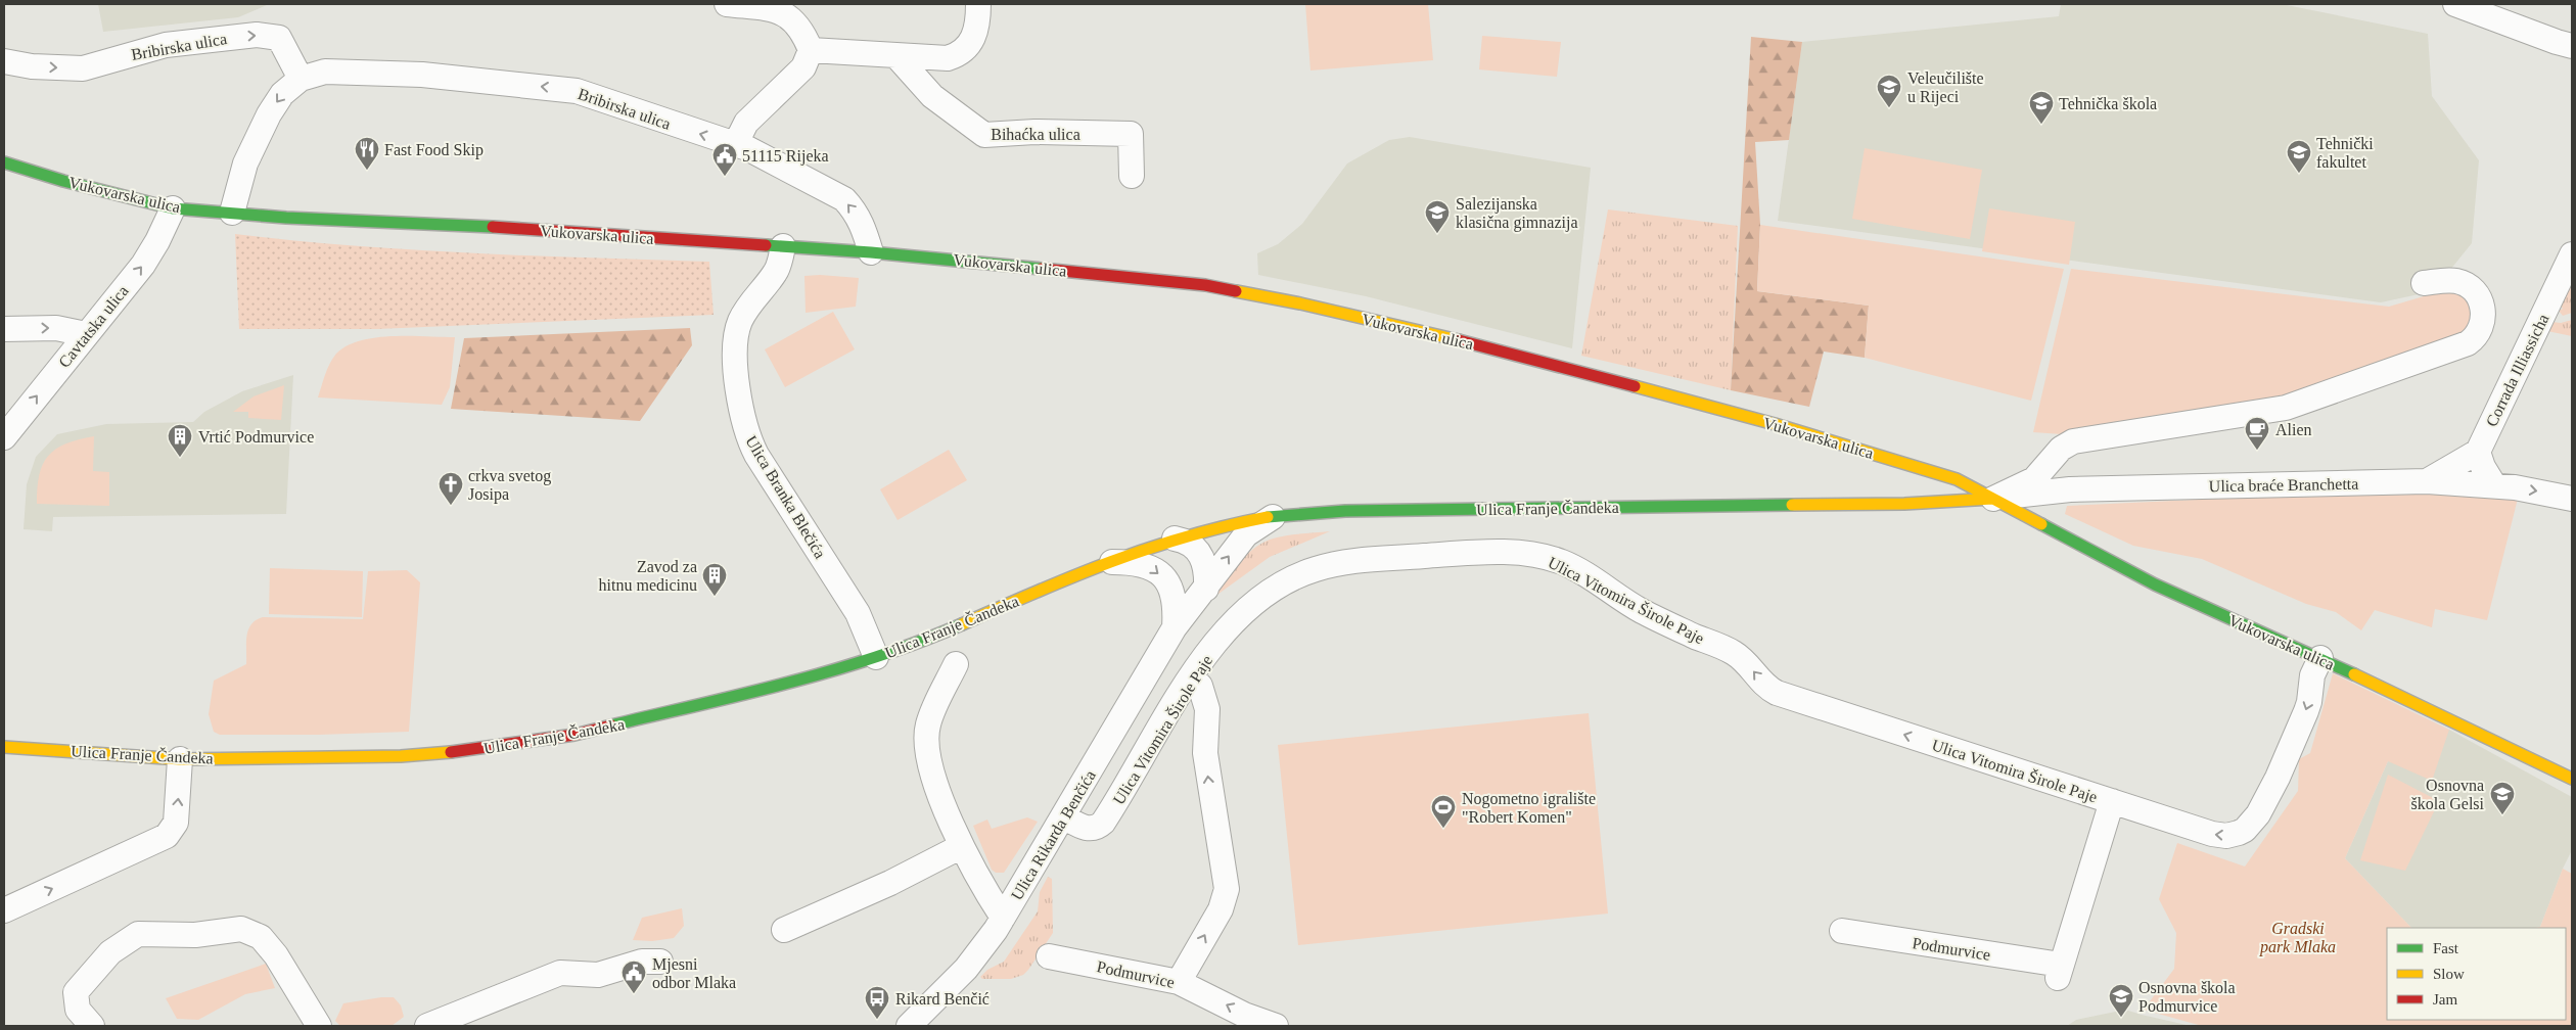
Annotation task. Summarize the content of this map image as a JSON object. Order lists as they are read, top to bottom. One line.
{"streets":{"main road":["Vukovarska ulica","Ulica Franje Čandeka"],"street":["Bribirska ulica","Bihaćka ulica","Cavtatska ulica","Corrada Illiassicha","Ulica braće Branchetta","Ulica Branka Blečića","Ulica Vitomira Širole Paje","Ulica Rikarda Benčića","Podmurvice"]},"crossings":[["Bribirska ulica","Vukovarska ulica"],["Vukovarska ulica","Cavtatska ulica"],["Vukovarska ulica","Ulica braće Branchetta"],["Vukovarska ulica","Ulica Branka Blečića"],["Vukovarska ulica","Ulica Franje Čandeka"],["Vukovarska ulica","Ulica Vitomira Širole Paje"],["Ulica braće Branchetta","Ulica Franje Čandeka"],["Ulica Branka Blečića","Ulica Franje Čandeka"],["Ulica Franje Čandeka","Ulica Rikarda Benčića"],["Ulica Vitomira Širole Paje","Ulica Rikarda Benčića"],["Ulica Vitomira Širole Paje","Podmurvice"]],"one_way":["Cavtatska ulica","Ulica Vitomira Širole Paje"],"parks":["Gradski park Mlaka"],"places":{"school or university":["Veleučilište u Rijeci","Tehnička škola","Tehnički fakultet","Salezijanska klasična gimnazija","Osnovna škola Gelsi","Osnovna škola Podmurvice"],"restaurant":["Fast Food Skip"],"public building":["51115 Rijeka","Mjesni odbor Mlaka"],"cafe":["Alien"],"building":["Vrtić Podmurvice","Zavod za hitnu medicinu"],"church":["crkva svetog Josipa"],"sports":["Nogometno igralište \"Robert Komen\""],"bus stop":["Rikard Benčić"]},"legend":["Fast","Slow","Jam"]}
